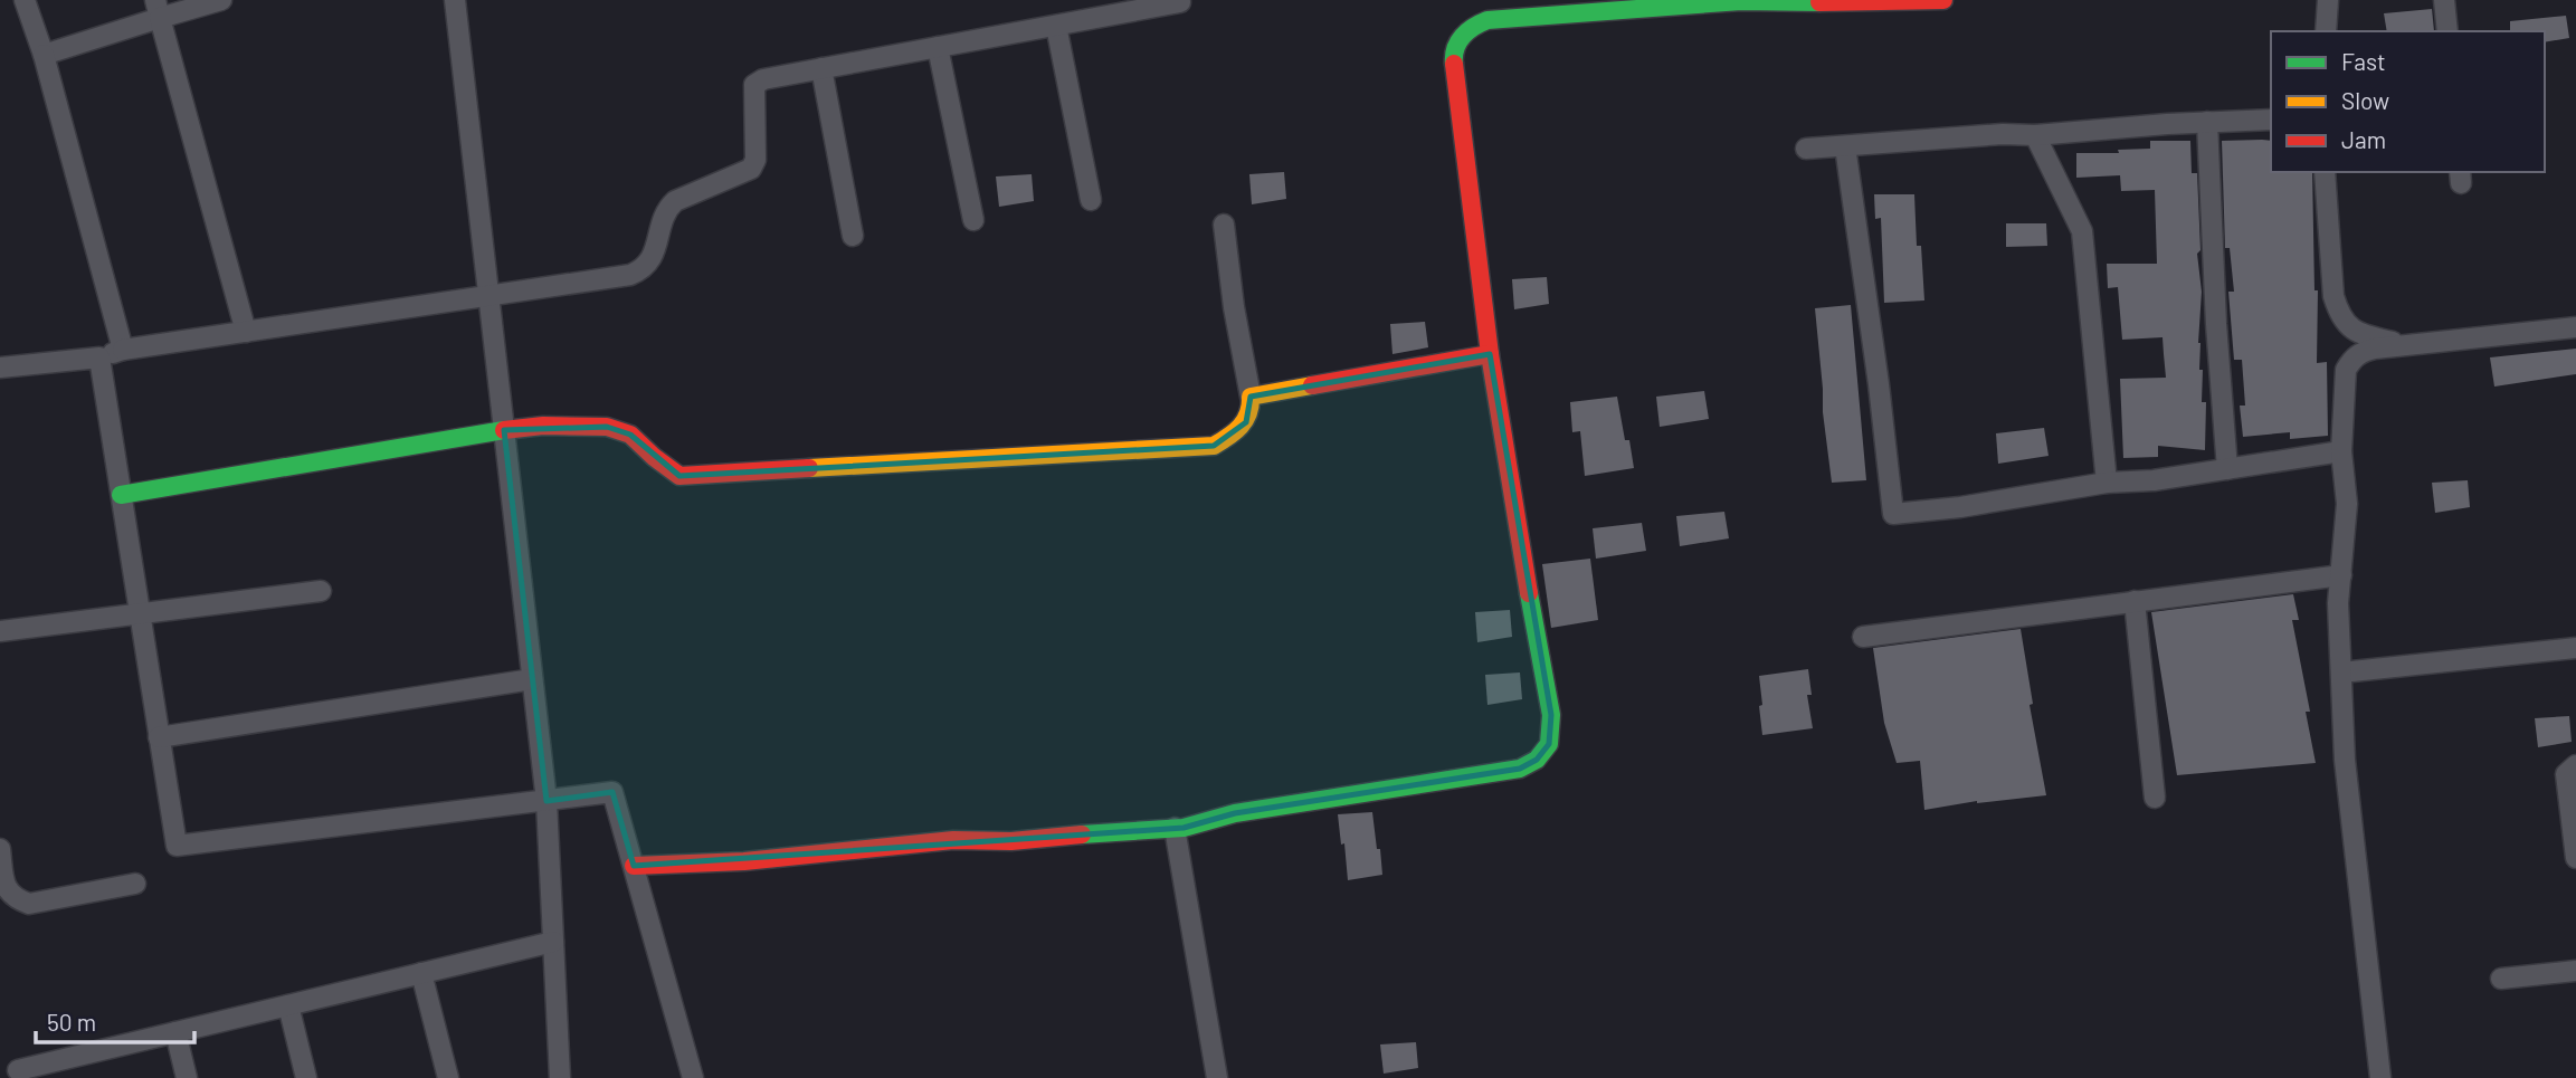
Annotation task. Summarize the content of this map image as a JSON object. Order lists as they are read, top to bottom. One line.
{"legend":["Fast","Slow","Jam"],"scale_bar":"50 m"}
